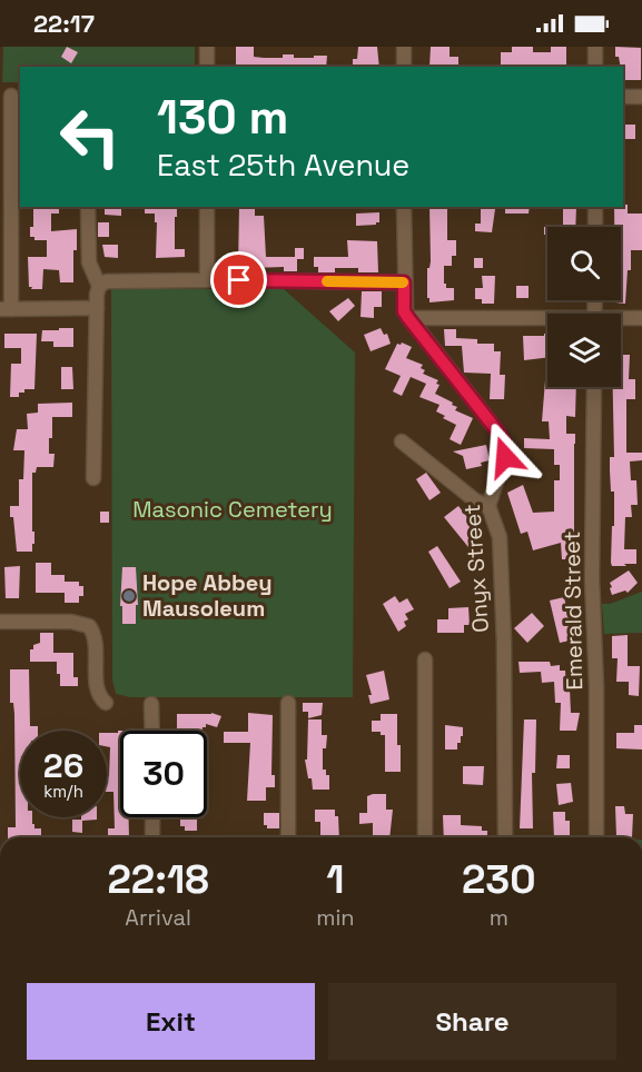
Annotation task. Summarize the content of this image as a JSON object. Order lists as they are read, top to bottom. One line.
{"streets":{"street":["Onyx Street","Emerald Street"]},"parks":["Masonic Cemetery"],"places":["Hope Abbey Mausoleum"],"page":{"status":"22:17","turn":["130 m","East 25th Avenue"],"speed":"26 km/h","limit":"30","eta":["22:18","Arrival","1","min","230","m"],"buttons":["Exit","Share"]}}
